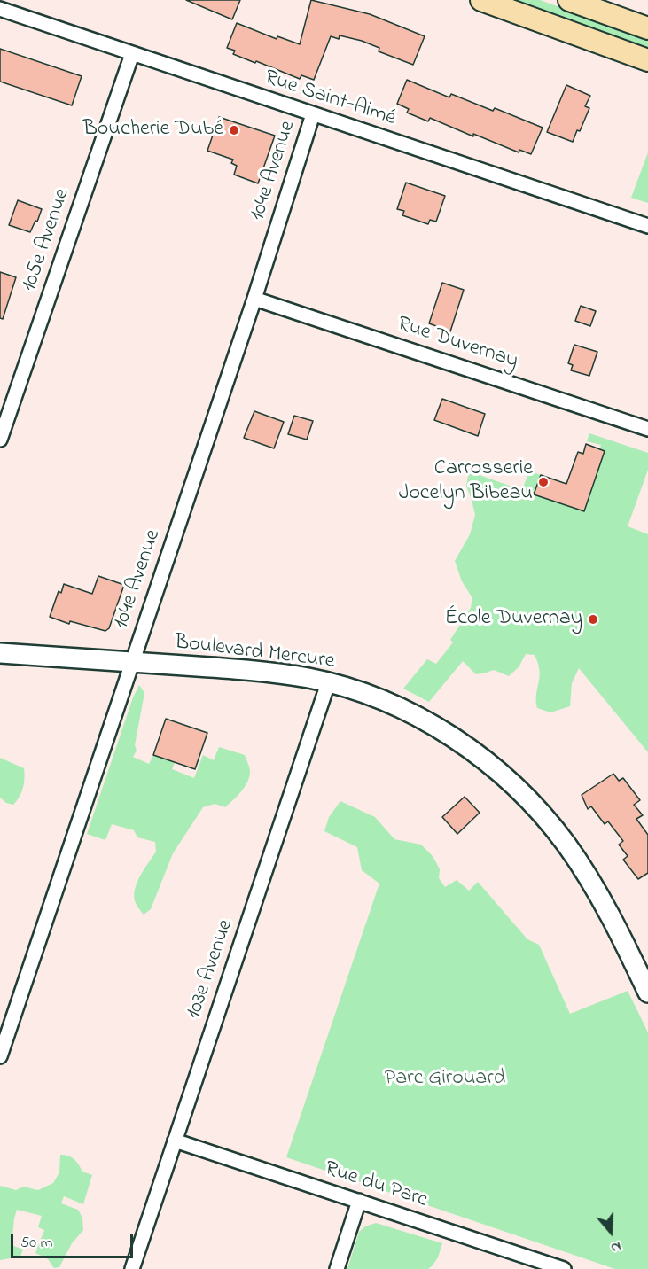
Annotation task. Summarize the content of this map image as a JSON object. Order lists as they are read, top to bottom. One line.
{"streets":{"street":["Rue Saint-Aimé","104e Avenue","105e Avenue","Rue Duvernay","Boulevard Mercure","103e Avenue","Rue du Parc"]},"crossings":[["Rue Saint-Aimé","104e Avenue"],["Rue Saint-Aimé","105e Avenue"],["104e Avenue","Rue Duvernay"],["104e Avenue","Boulevard Mercure"],["Boulevard Mercure","103e Avenue"],["103e Avenue","Rue du Parc"]],"parks":["Parc Girouard"],"places":["Boucherie Dubé","Carrosserie Jocelyn Bibeau","École Duvernay"],"scale_bar":"50 m","north":"bottom"}
